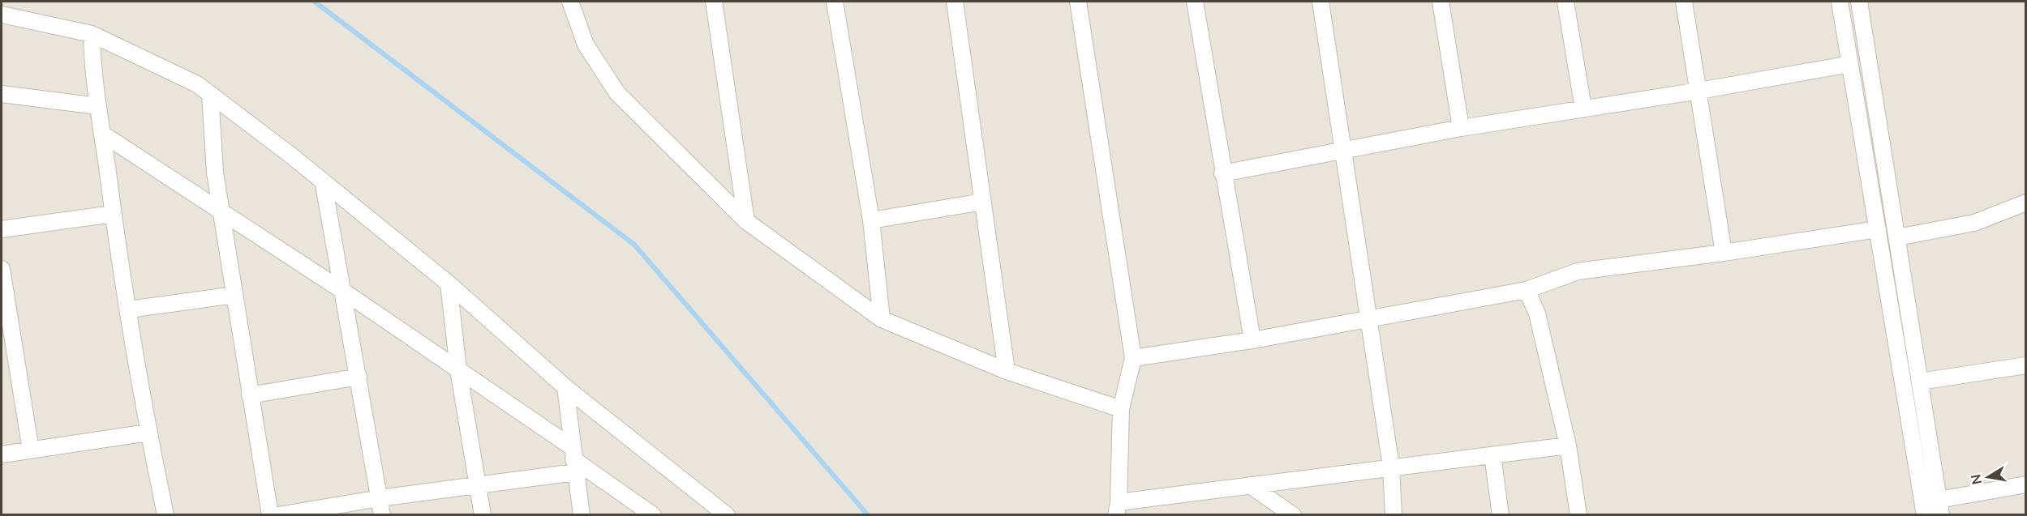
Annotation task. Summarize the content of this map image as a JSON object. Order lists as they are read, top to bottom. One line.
{"north":"left"}
